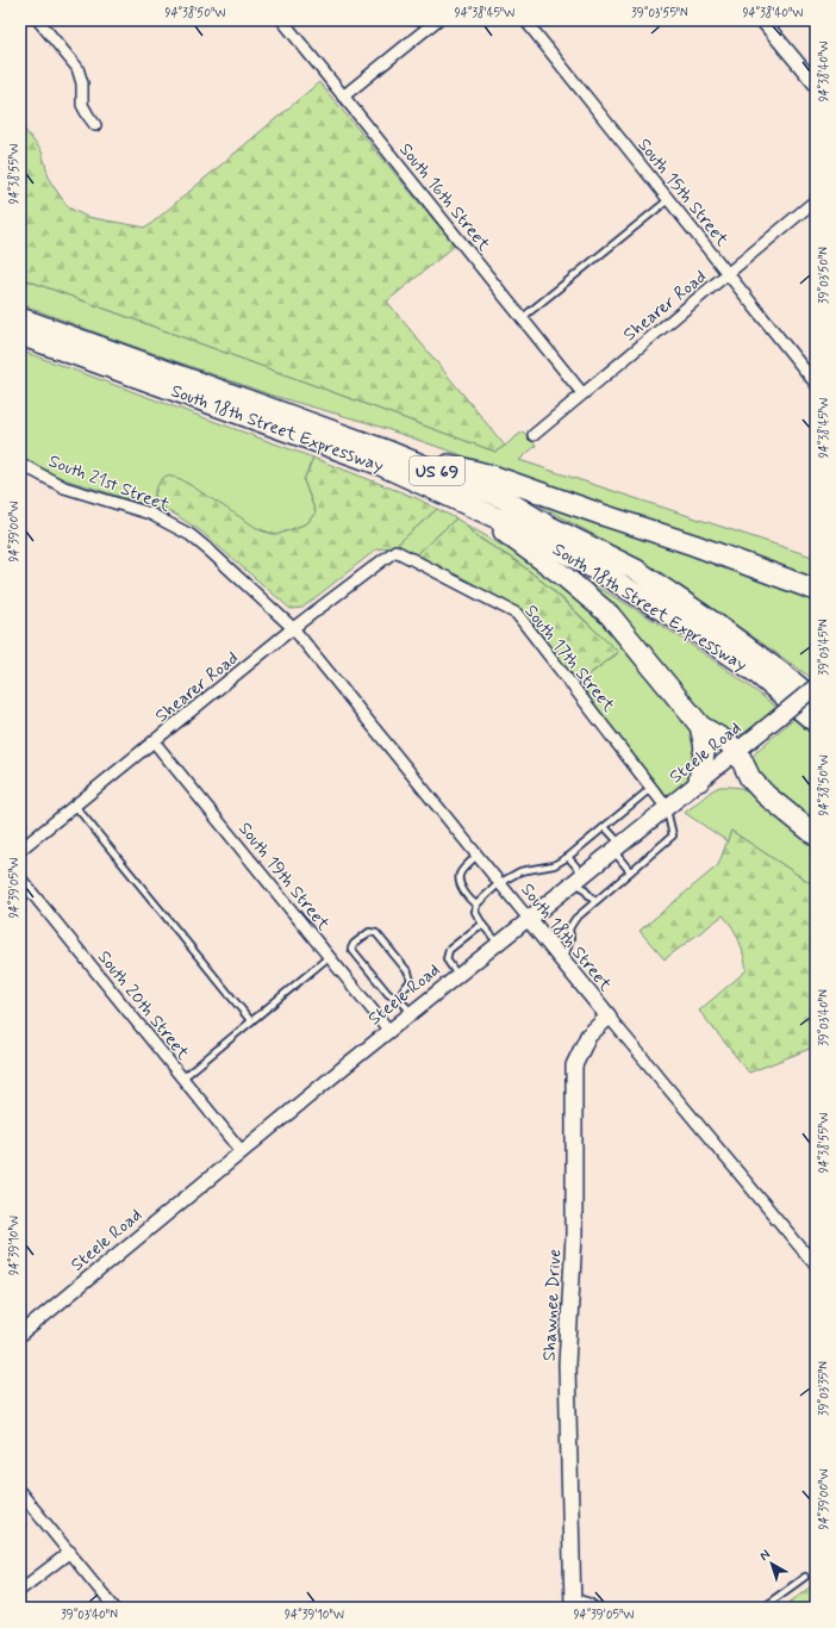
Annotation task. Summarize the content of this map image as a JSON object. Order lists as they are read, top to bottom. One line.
{"streets":{"highway":["South 18th Street Expressway","US 69"],"main road":["Steele Road","South 18th Street","Shawnee Drive"],"street":["South 15th Street","South 16th Street","Shearer Road","South 21st Street","South 17th Street","South 19th Street","South 20th Street"]},"crossings":[["South 15th Street","Shearer Road"],["South 16th Street","Shearer Road"],["Shearer Road","South 21st Street"],["Shearer Road","South 17th Street"],["Shearer Road","South 19th Street"],["Shearer Road","South 18th Street"],["South 21st Street","South 18th Street"],["South 17th Street","Steele Road"],["Steele Road","South 19th Street"],["Steele Road","South 18th Street"],["Steele Road","South 20th Street"],["South 18th Street","Shawnee Drive"]],"north":"top left","coordinates":["94°38'50\"W","94°38'45\"W","39°03'55\"N","94°38'40\"W","94°38'55\"W","39°03'50\"N","94°39'00\"W","39°03'45\"N","94°39'05\"W","39°03'40\"N","94°39'10\"W","39°03'35\"N"]}
